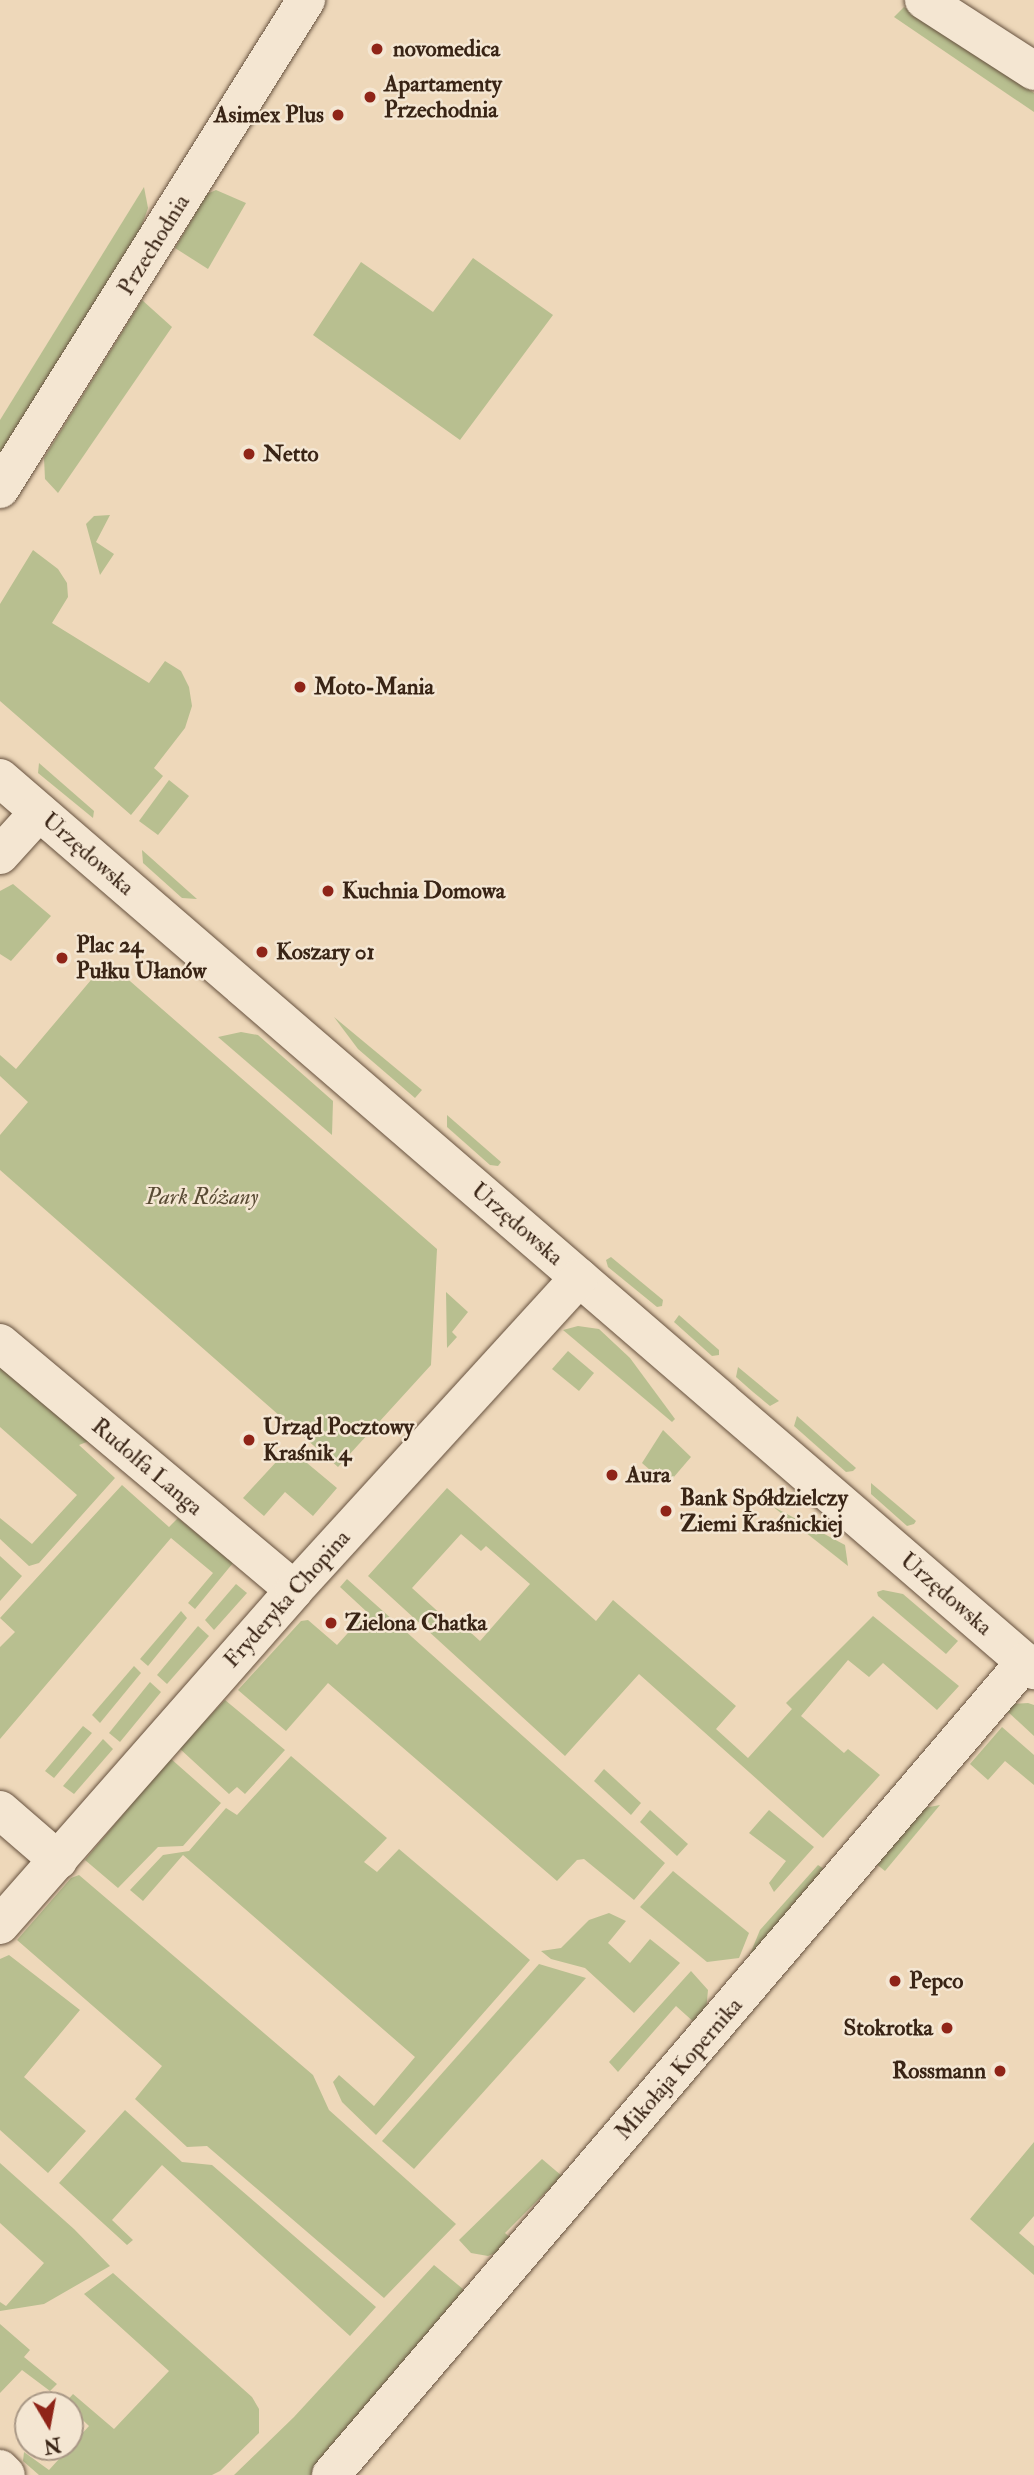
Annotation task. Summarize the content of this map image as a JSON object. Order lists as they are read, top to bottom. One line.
{"streets":{"street":["Przechodnia","Urzędowska","Rudolfa Langa","Fryderyka Chopina","Mikołaja Kopernika"]},"crossings":[["Urzędowska","Fryderyka Chopina"],["Urzędowska","Mikołaja Kopernika"],["Rudolfa Langa","Fryderyka Chopina"]],"parks":["Park Różany"],"places":["novomedica","Apartamenty Przechodnia","Asimex Plus","Netto","Moto-Mania","Kuchnia Domowa","Koszary 01","Plac 24 Pułku Ułanów","Urząd Pocztowy Kraśnik 4","Aura","Bank Spółdzielczy Ziemi Kraśnickiej","Zielona Chatka","Pepco","Stokrotka","Rossmann"],"north":"bottom"}
